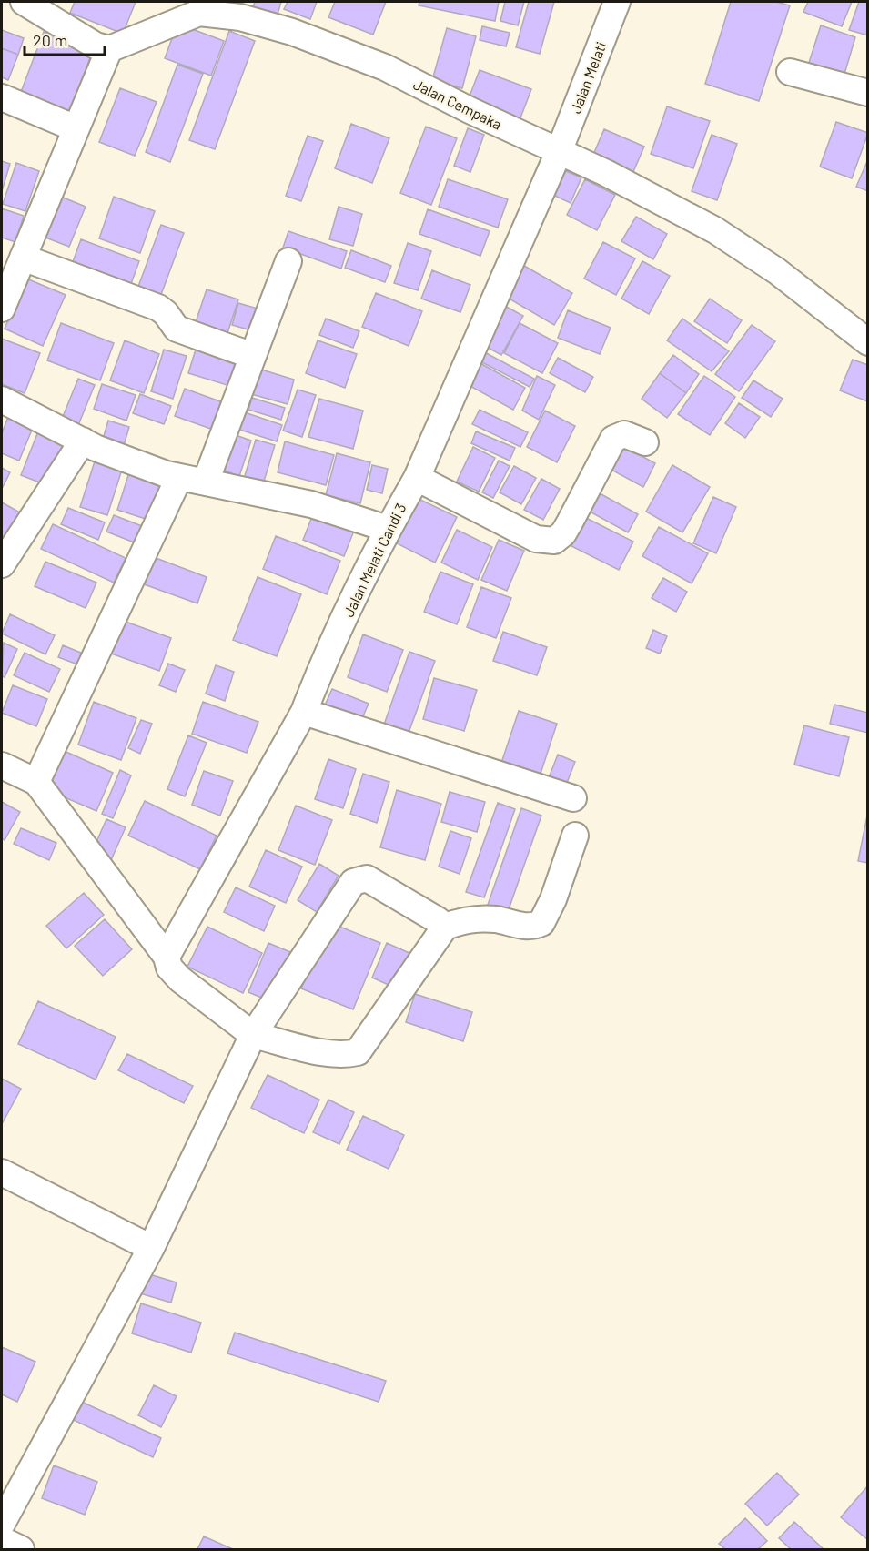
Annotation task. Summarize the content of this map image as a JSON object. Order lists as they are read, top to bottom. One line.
{"streets":{"street":["Jalan Melati","Jalan Cempaka","Jalan Melati Candi 3"]},"crossings":[["Jalan Melati","Jalan Cempaka"],["Jalan Melati","Jalan Melati Candi 3"],["Jalan Cempaka","Jalan Melati Candi 3"]],"scale_bar":"20 m"}
